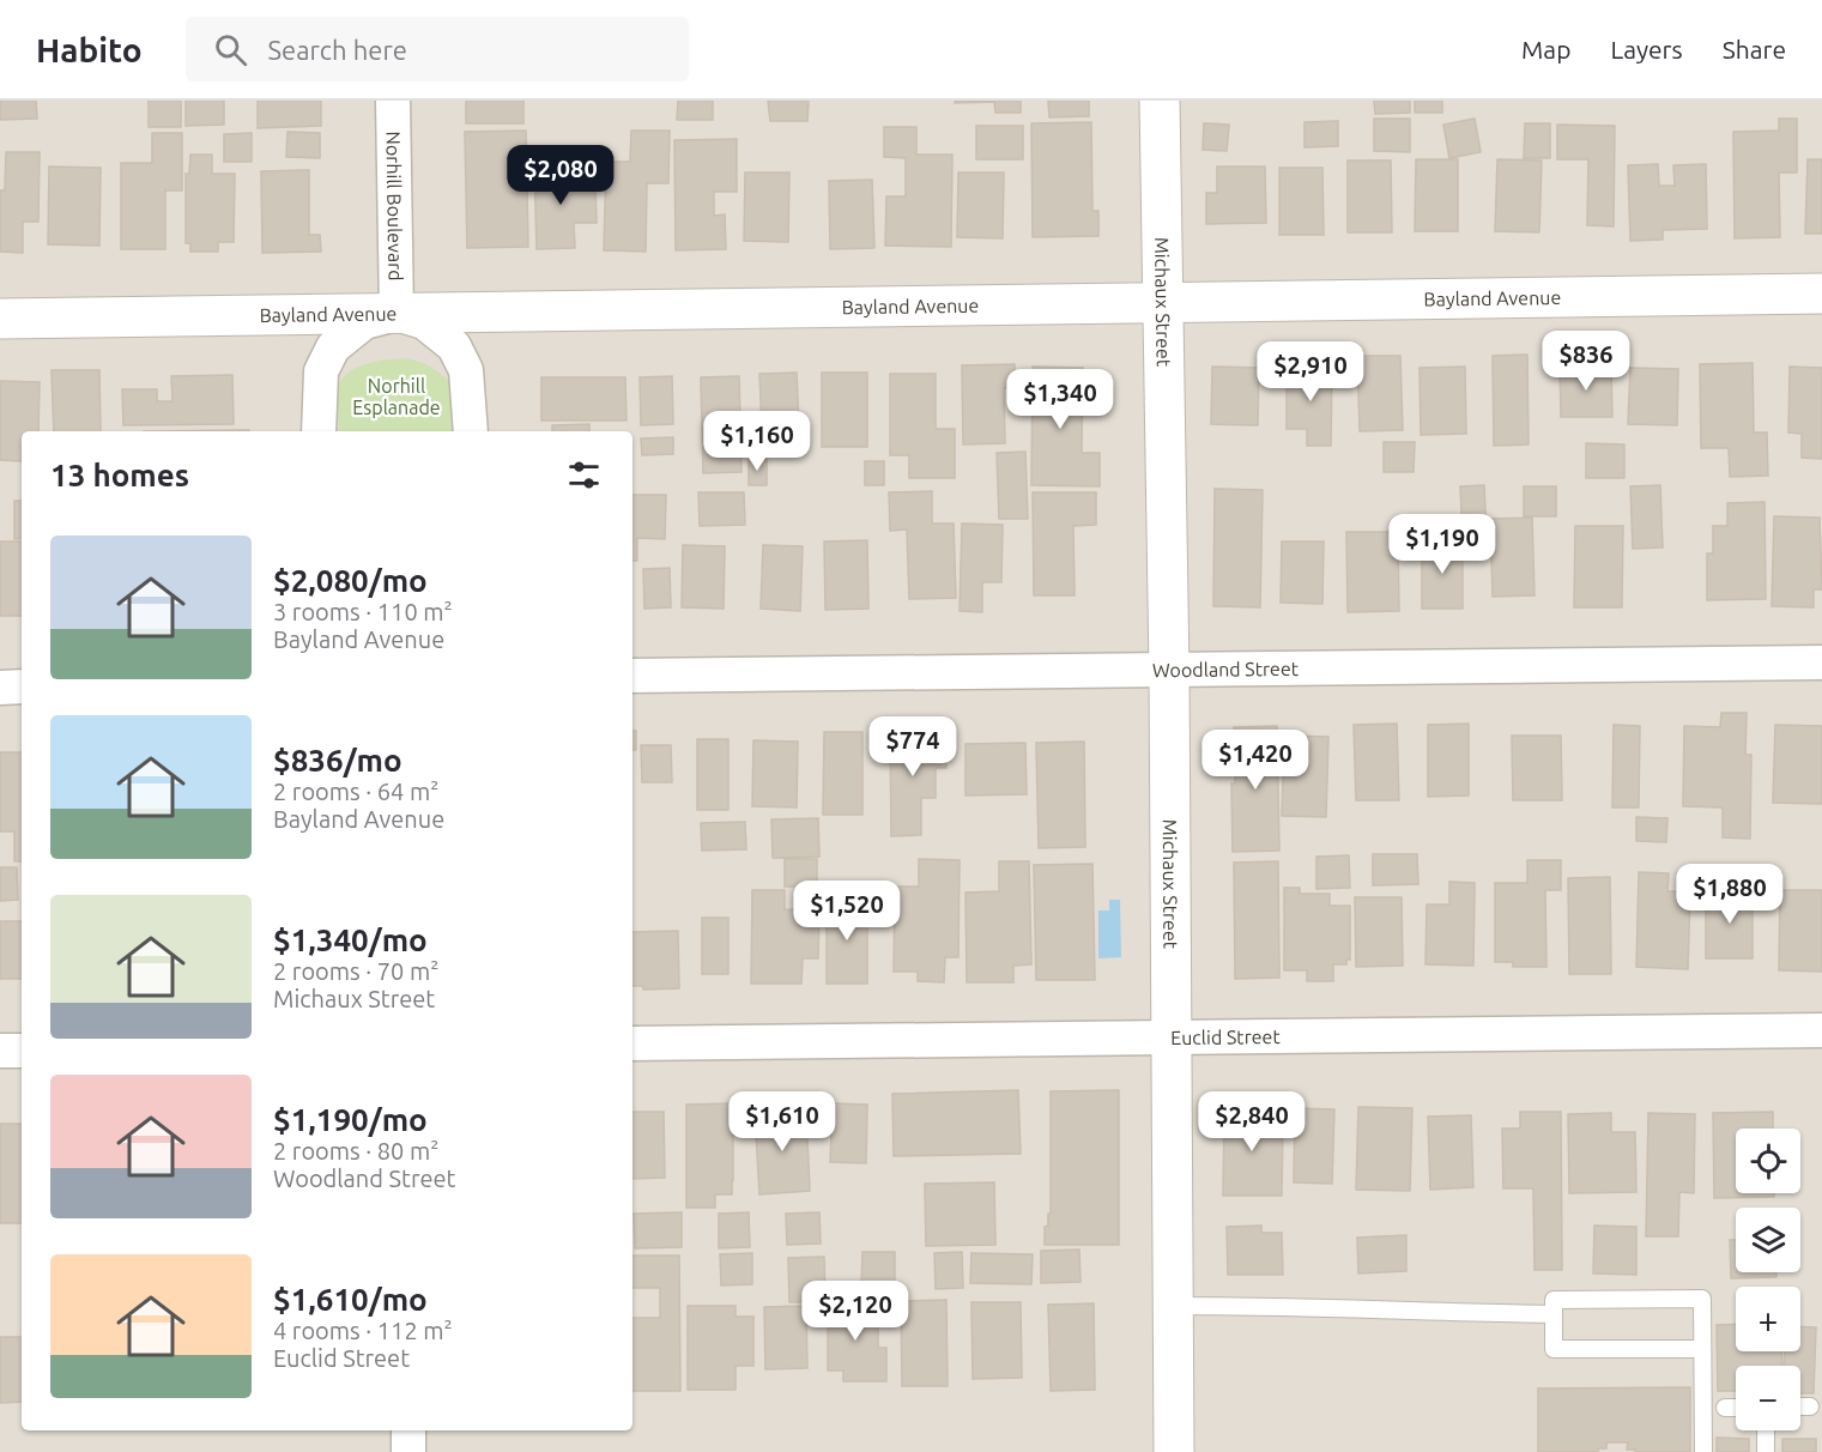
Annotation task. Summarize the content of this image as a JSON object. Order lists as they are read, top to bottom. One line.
{"streets":{"street":["Norhill Boulevard","Bayland Avenue","Michaux Street","Woodland Street","Euclid Street"]},"crossings":[["Norhill Boulevard","Bayland Avenue"],["Bayland Avenue","Michaux Street"],["Michaux Street","Woodland Street"],["Michaux Street","Euclid Street"]],"parks":["Norhill Esplanade"],"page":{"header":"Habito","search":"Search here","nav":["Map","Layers","Share"],"price":["$2,080","$836","$2,910","$1,340","$1,160","$1,190","$774","$1,420","$1,880","$1,520","$1,610","$2,840","$2,120"],"heading":"13 homes","list":[{"name":"$2,080/mo","note":"3 rooms · 110 m² · Bayland Avenue"},{"name":"$836/mo","note":"2 rooms · 64 m² · Bayland Avenue"},{"name":"$1,340/mo","note":"2 rooms · 70 m² · Michaux Street"},{"name":"$1,190/mo","note":"2 rooms · 80 m² · Woodland Street"},{"name":"$1,610/mo","note":"4 rooms · 112 m² · Euclid Street"}],"map_buttons":["+","−"]}}
